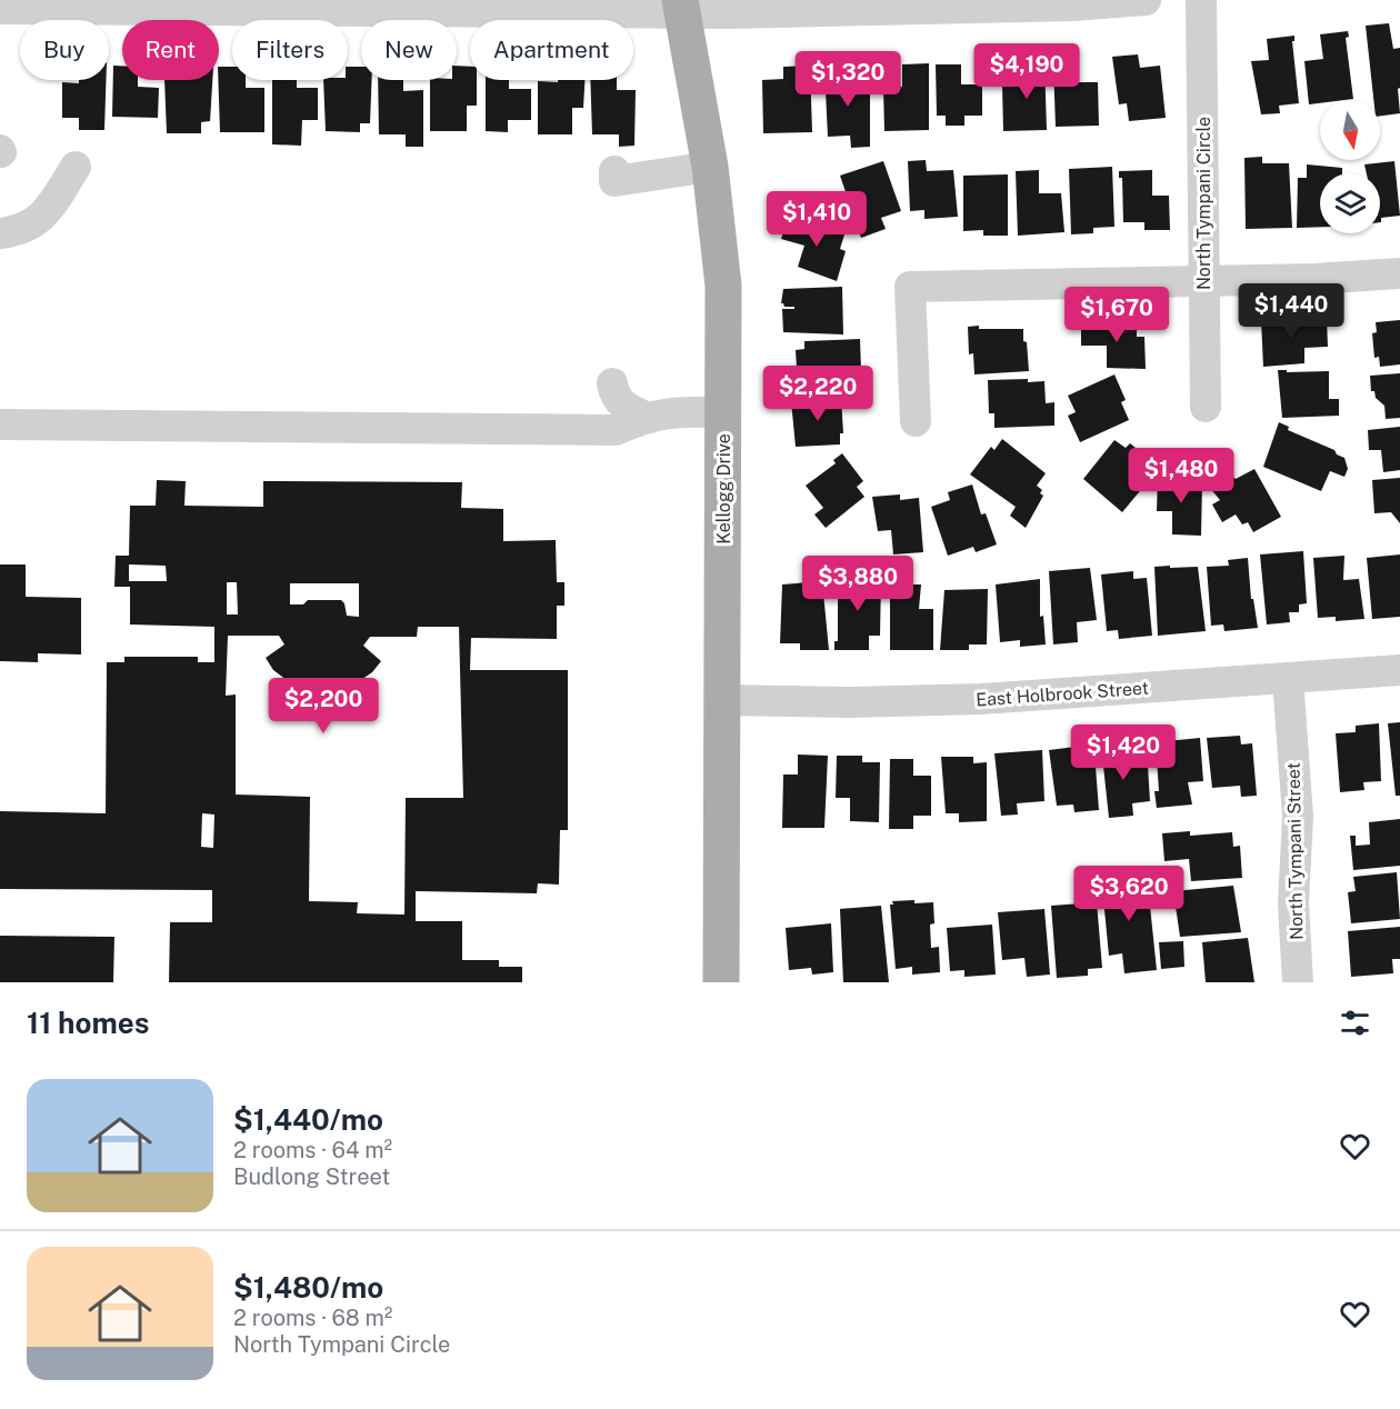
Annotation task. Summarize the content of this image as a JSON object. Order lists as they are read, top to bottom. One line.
{"streets":{"main road":["Kellogg Drive"],"street":["North Tympani Circle","East Holbrook Street","North Tympani Street"]},"crossings":[["Kellogg Drive","East Holbrook Street"],["East Holbrook Street","North Tympani Street"]],"north":"bottom","page":{"chip":["Buy","Rent","Filters","New","Apartment"],"price":["$4,190","$1,320","$1,410","$1,440","$1,670","$2,220","$1,480","$3,880","$2,200","$1,420","$3,620"],"heading":"11 homes","list":[{"name":"$1,440/mo","note":"2 rooms · 64 m² · Budlong Street"},{"name":"$1,480/mo","note":"2 rooms · 68 m² · North Tympani Circle"}]}}
